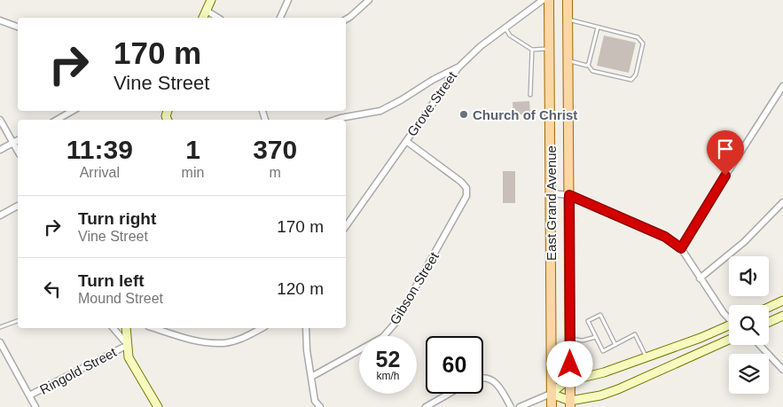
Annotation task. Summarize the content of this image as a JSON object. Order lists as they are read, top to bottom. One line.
{"streets":{"main road":["East Grand Avenue"],"street":["Grove Street","Gibson Street","Ringold Street"]},"crossings":[["Grove Street","Gibson Street"]],"places":["Church of Christ"],"page":{"turn":["170 m","Vine Street"],"eta":["11:39","Arrival","1","min","370","m"],"list":[{"name":"Turn right","note":"Vine Street","value":"170 m"},{"name":"Turn left","note":"Mound Street","value":"120 m"}],"speed":"52 km/h","limit":"60"}}
